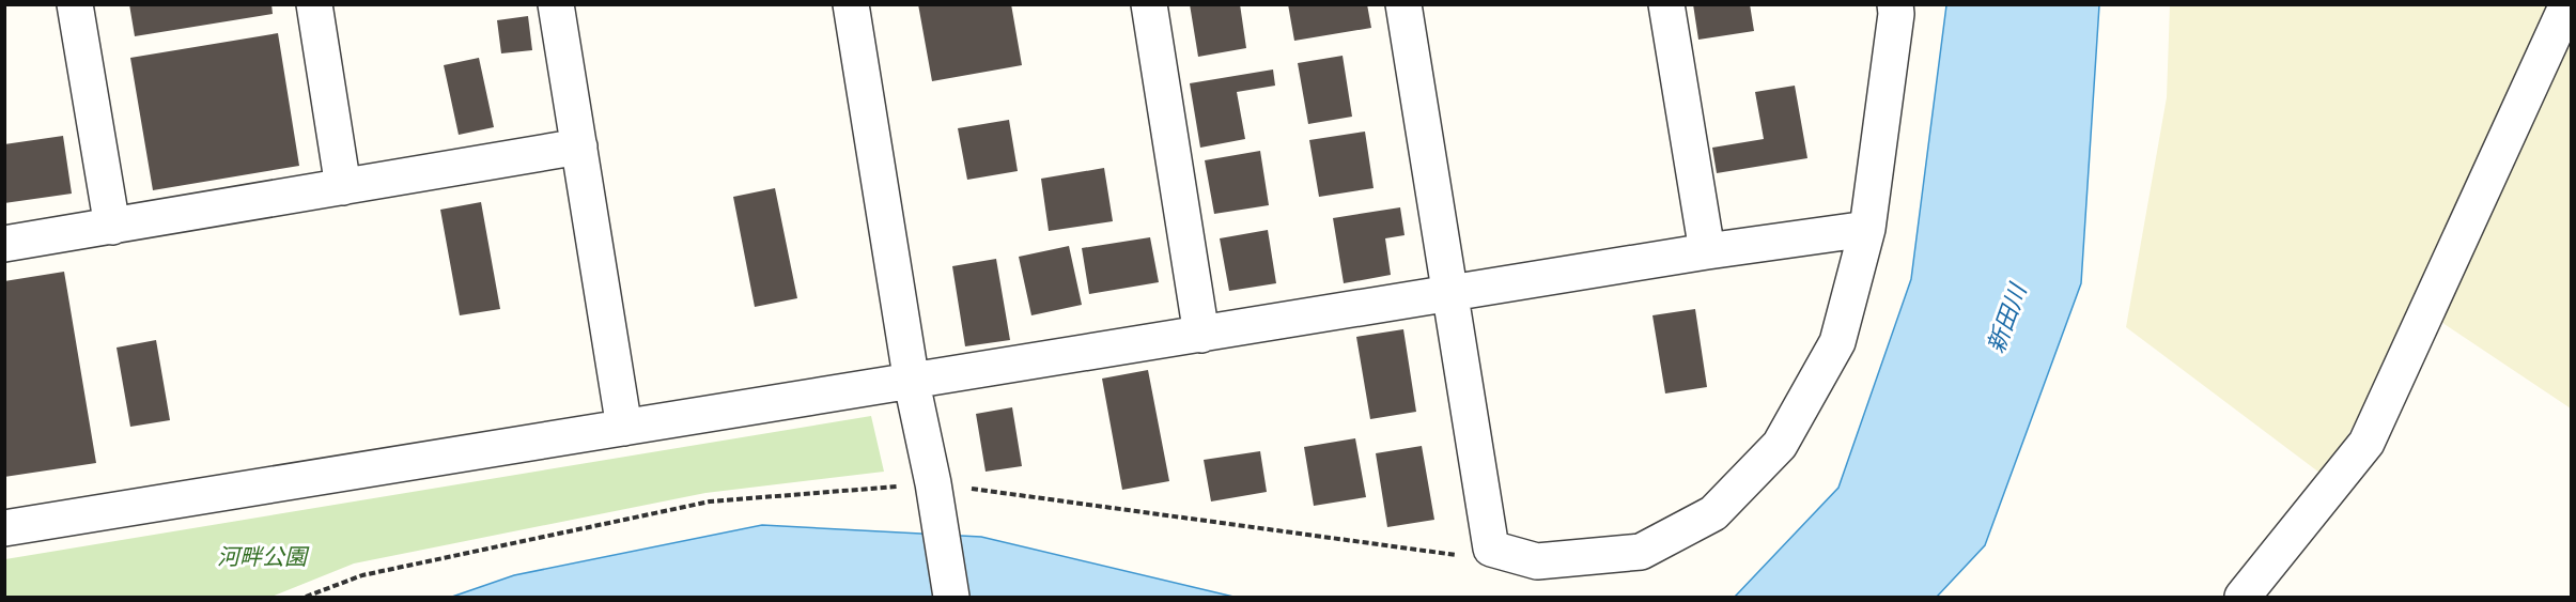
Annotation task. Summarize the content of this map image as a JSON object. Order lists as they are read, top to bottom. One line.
{"water":["新田川"],"parks":["河畔公園"]}
